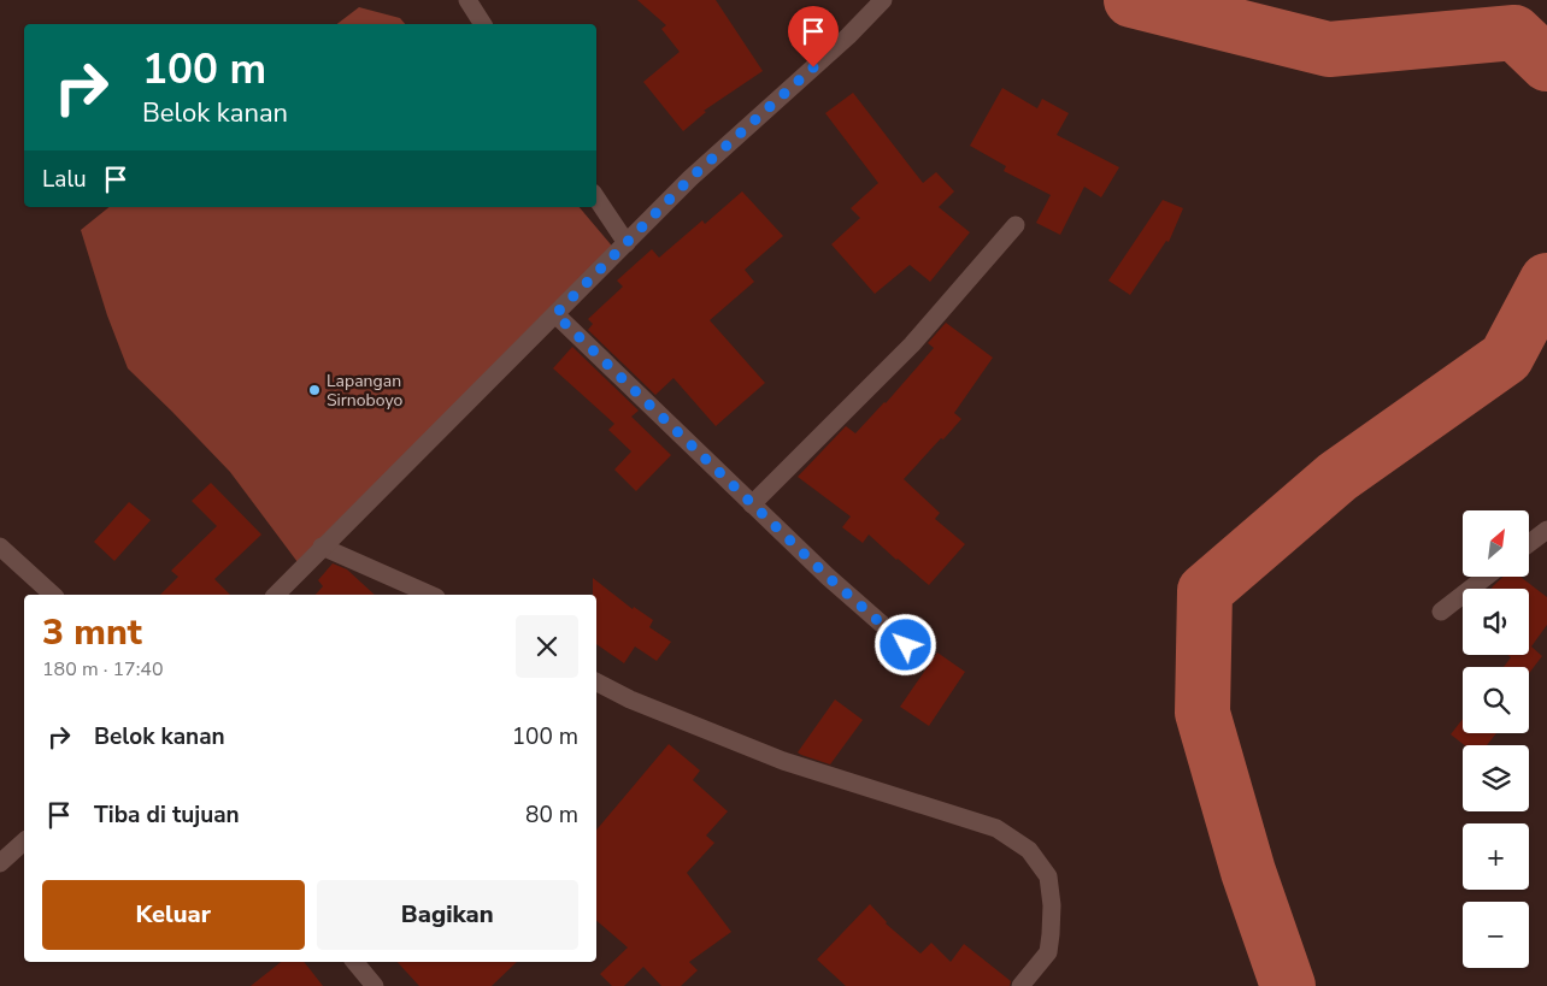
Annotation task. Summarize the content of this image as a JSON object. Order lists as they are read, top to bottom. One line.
{"places":["Lapangan Sirnoboyo"],"north":"top right","page":{"turn":["100 m","Belok kanan"],"then":"Lalu","map_buttons":["+","−"],"heading":["3 mnt","180 m · 17:40"],"list":[{"name":"Belok kanan","value":"100 m"},{"name":"Tiba di tujuan","value":"80 m"}],"buttons":["Keluar","Bagikan"]}}
